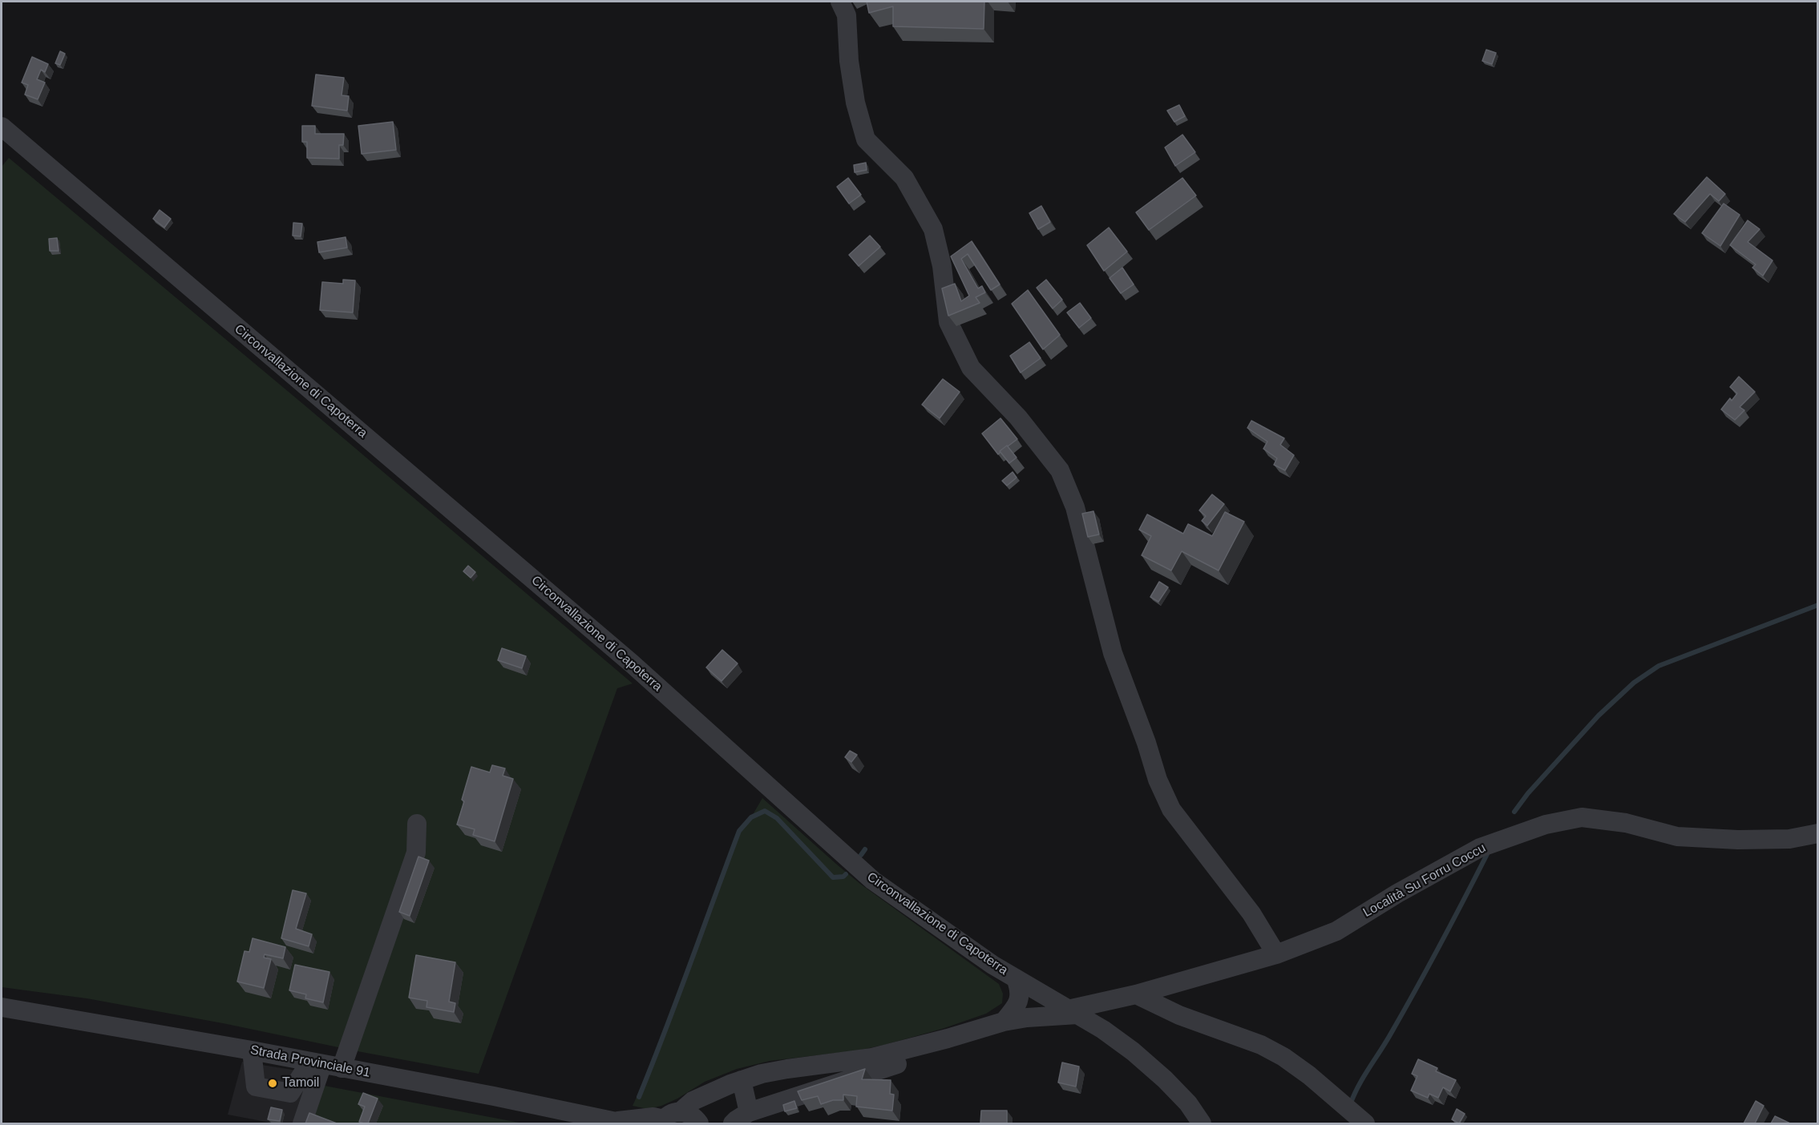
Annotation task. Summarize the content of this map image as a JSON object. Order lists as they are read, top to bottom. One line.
{"streets":{"street":["Circonvallazione di Capoterra","Località Su Forru Coccu","Strada Provinciale 91"]},"crossings":[["Circonvallazione di Capoterra","Località Su Forru Coccu"],["Località Su Forru Coccu","Strada Provinciale 91"]],"places":["Tamoil"]}
